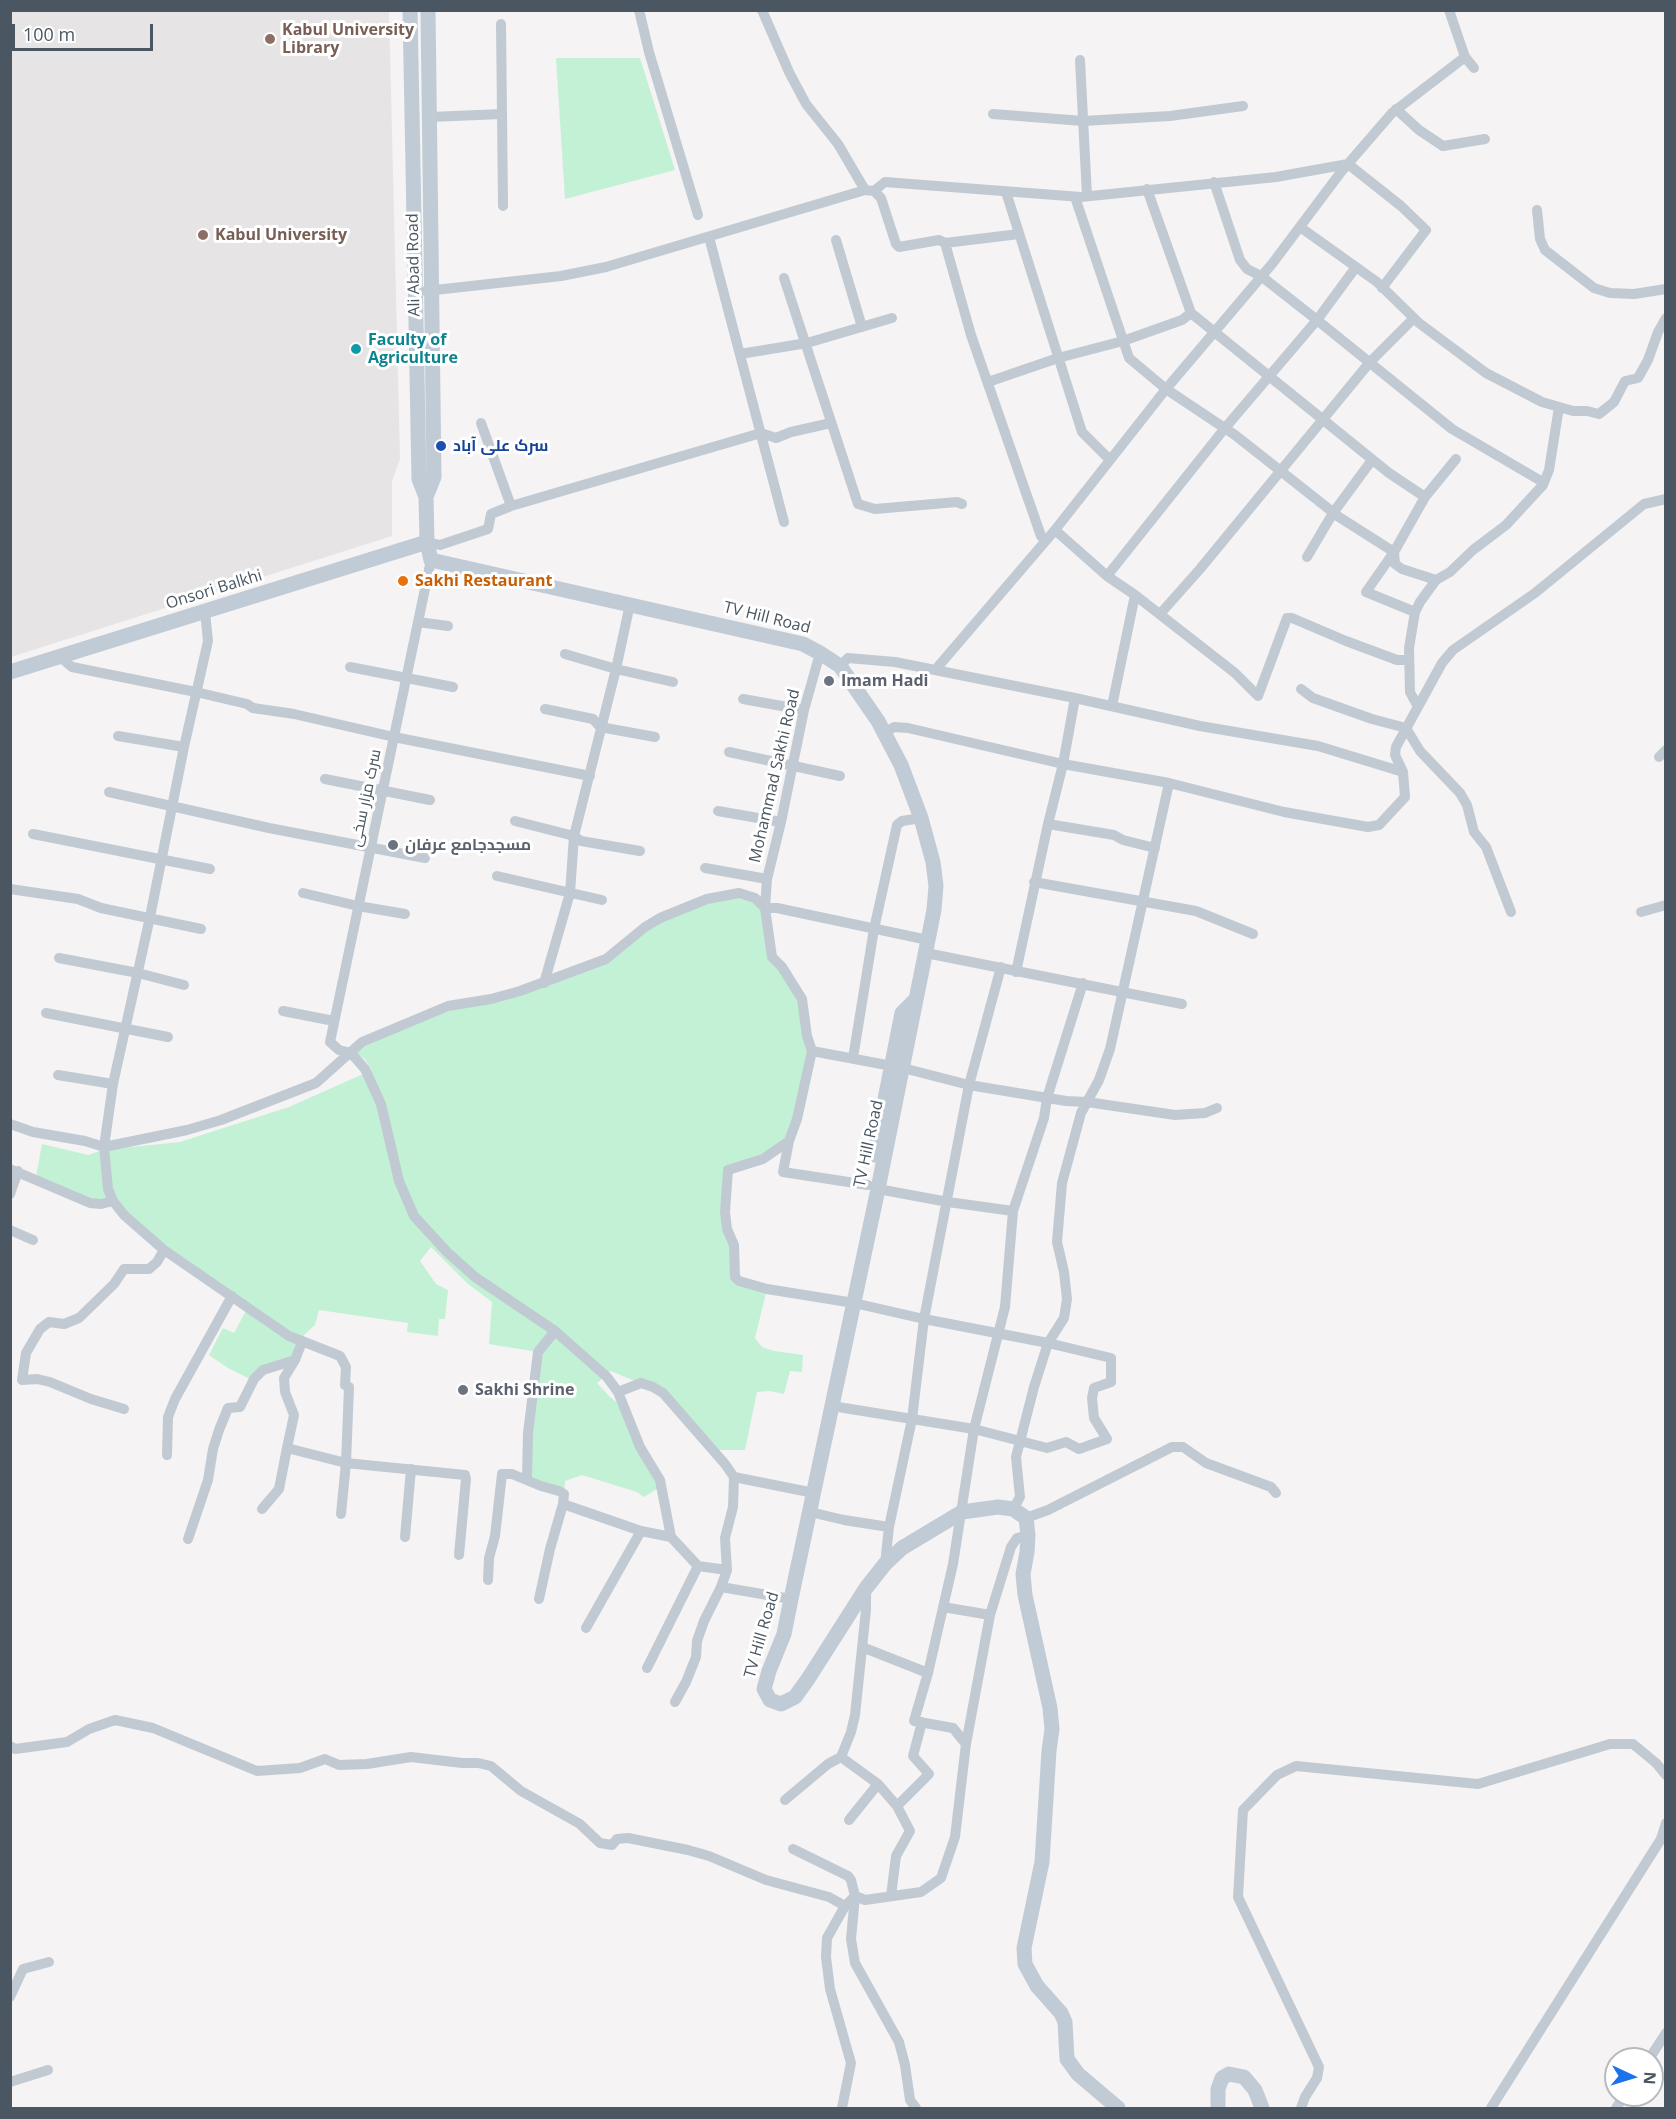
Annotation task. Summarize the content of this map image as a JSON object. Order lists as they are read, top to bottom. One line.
{"streets":{"street":["Ali Abad Road","Onsori Balkhi","TV Hill Road","Mohammad Sakhi Road","سرک مزار سخی"]},"crossings":[["TV Hill Road","Mohammad Sakhi Road"],["TV Hill Road","سرک مزار سخی"]],"places":["Kabul University Library","Kabul University","Faculty of Agriculture","سرک علی آباد","Sakhi Restaurant","Imam Hadi","مسجدجامع عرفان","Sakhi Shrine"],"scale_bar":"100 m","north":"right"}
